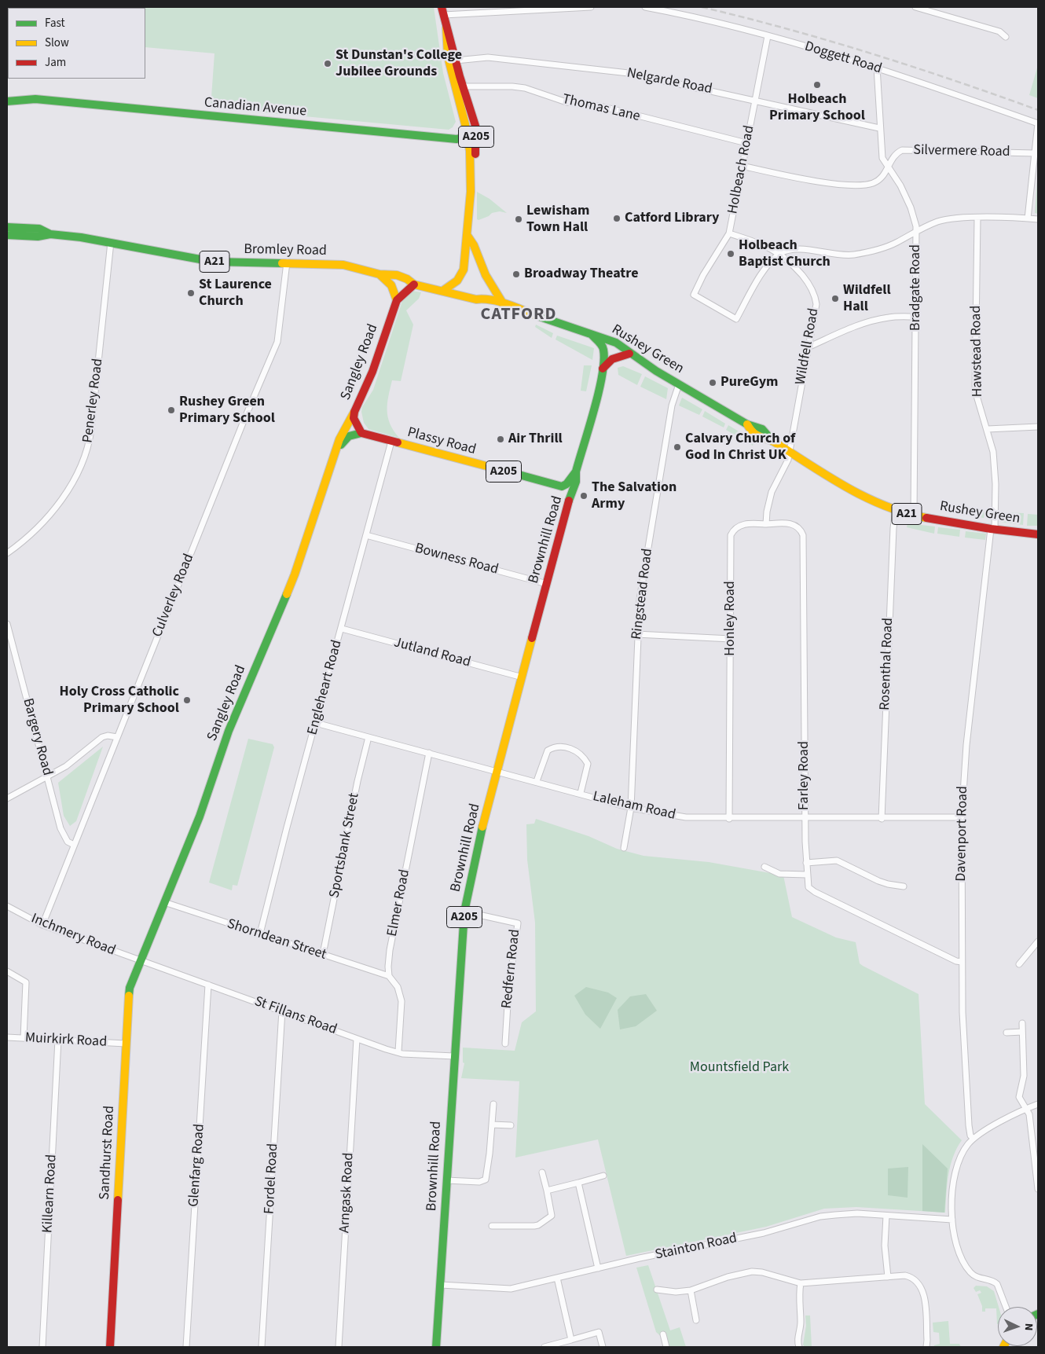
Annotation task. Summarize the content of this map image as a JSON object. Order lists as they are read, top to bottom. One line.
{"streets":{"main road":["Canadian Avenue","A205","Bromley Road","A21","Rushey Green","Sangley Road","Plassy Road","Brownhill Road","Sandhurst Road"],"street":["Doggett Road","Nelgarde Road","Thomas Lane","Silvermere Road","Holbeach Road","Bradgate Road","Wildfell Road","Hawstead Road","Penerley Road","Bowness Road","Ringstead Road","Culverley Road","Honley Road","Jutland Road","Rosenthal Road","Engleheart Road","Bargery Road","Farley Road","Laleham Road","Davenport Road","Sportsbank Street","Elmer Road","Inchmery Road","Shorndean Street","Redfern Road","St Fillans Road","Muirkirk Road","Glenfarg Road","Fordel Road","Arngask Road","Killearn Road","Stainton Road"]},"crossings":[["Doggett Road","Holbeach Road"],["Doggett Road","Bradgate Road"],["Nelgarde Road","A205"],["Nelgarde Road","Holbeach Road"],["Nelgarde Road","Bradgate Road"],["Canadian Avenue","A205"],["Thomas Lane","A205"],["Thomas Lane","Holbeach Road"],["A205","Rushey Green"],["A205","Plassy Road"],["A205","Brownhill Road"],["Silvermere Road","Holbeach Road"],["Silvermere Road","Bradgate Road"],["Holbeach Road","Wildfell Road"],["Bromley Road","Rushey Green"],["Bromley Road","Sangley Road"],["Bromley Road","Penerley Road"],["Bromley Road","Culverley Road"],["Bradgate Road","Rushey Green"],["Wildfell Road","Rushey Green"],["Rushey Green","Hawstead Road"],["Rushey Green","Sangley Road"],["Rushey Green","Brownhill Road"],["Rushey Green","Ringstead Road"],["Rushey Green","Rosenthal Road"],["Rushey Green","Davenport Road"],["Hawstead Road","Davenport Road"],["Sangley Road","Plassy Road"],["Sangley Road","Inchmery Road"],["Sangley Road","Shorndean Street"],["Sangley Road","St Fillans Road"],["Sangley Road","Sandhurst Road"],["Plassy Road","Engleheart Road"],["Brownhill Road","Bowness Road"],["Brownhill Road","Jutland Road"],["Brownhill Road","Laleham Road"],["Brownhill Road","Redfern Road"],["Brownhill Road","St Fillans Road"],["Brownhill Road","Stainton Road"],["Bowness Road","Engleheart Road"],["Ringstead Road","Laleham Road"],["Culverley Road","Bargery Road"],["Culverley Road","Inchmery Road"],["Honley Road","Farley Road"],["Honley Road","Laleham Road"],["Jutland Road","Engleheart Road"],["Rosenthal Road","Laleham Road"],["Engleheart Road","Laleham Road"],["Engleheart Road","Shorndean Street"],["Farley Road","Laleham Road"],["Farley Road","Davenport Road"],["Laleham Road","Davenport Road"],["Laleham Road","Sportsbank Street"],["Laleham Road","Elmer Road"],["Sportsbank Street","Shorndean Street"],["Elmer Road","Shorndean Street"],["Inchmery Road","St Fillans Road"],["Inchmery Road","Sandhurst Road"],["St Fillans Road","Sandhurst Road"],["St Fillans Road","Glenfarg Road"],["St Fillans Road","Fordel Road"],["St Fillans Road","Arngask Road"],["Muirkirk Road","Sandhurst Road"],["Muirkirk Road","Killearn Road"]],"districts":["CATFORD"],"parks":["Mountsfield Park"],"places":["St Dunstan's College Jubilee Grounds","Holbeach Primary School","Catford Library","Lewisham Town Hall","Holbeach Baptist Church","Broadway Theatre","St Laurence Church","Wildfell Hall","PureGym","Rushey Green Primary School","Air Thrill","Calvary Church of God In Christ UK","The Salvation Army","Holy Cross Catholic Primary School"],"legend":["Fast","Slow","Jam"],"north":"right"}
